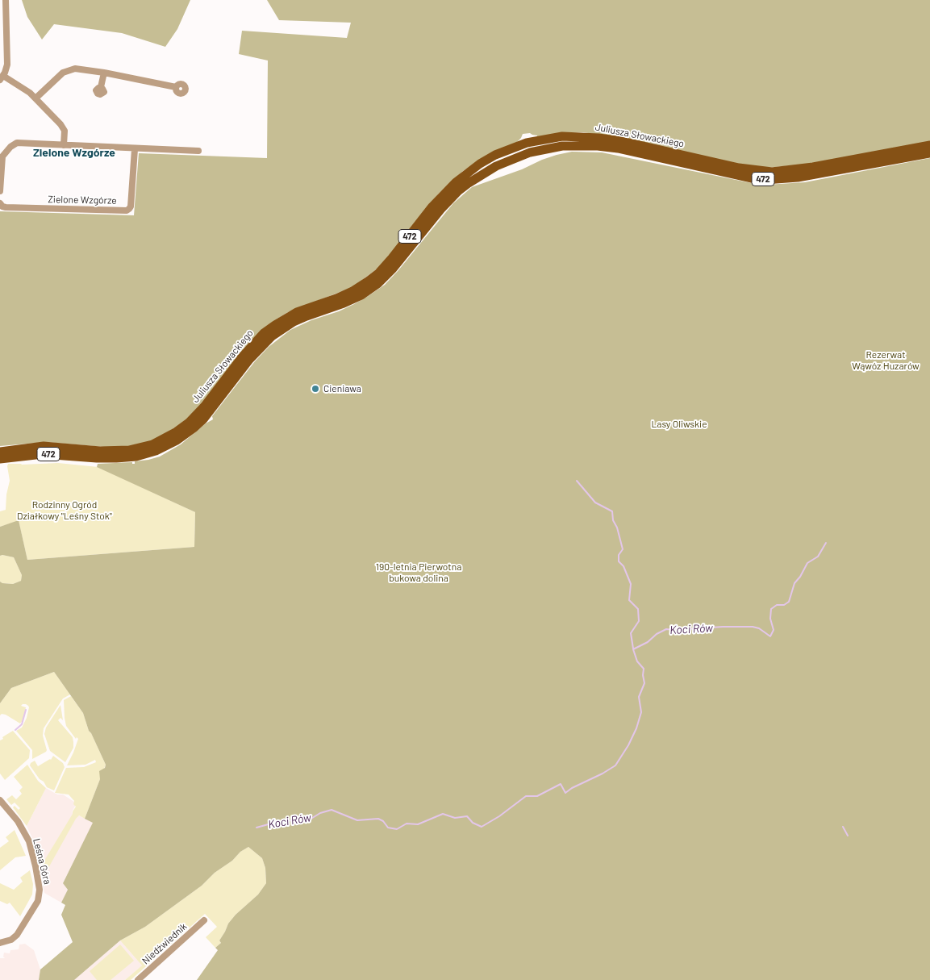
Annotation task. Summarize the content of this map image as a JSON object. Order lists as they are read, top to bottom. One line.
{"streets":{"main road":["Juliusza Słowackiego","472"],"street":["Zielone Wzgórze","Leśna Góra","Niedźwiednik"]},"districts":["Zielone Wzgórze"],"water":["Koci Rów"],"parks":["Rezerwat Wąwóz Huzarów","Lasy Oliwskie","Rodzinny Ogród Działkowy \"Leśny Stok\"","190-letnia Pierwotna bukowa dolina"],"places":["Cieniawa"]}
